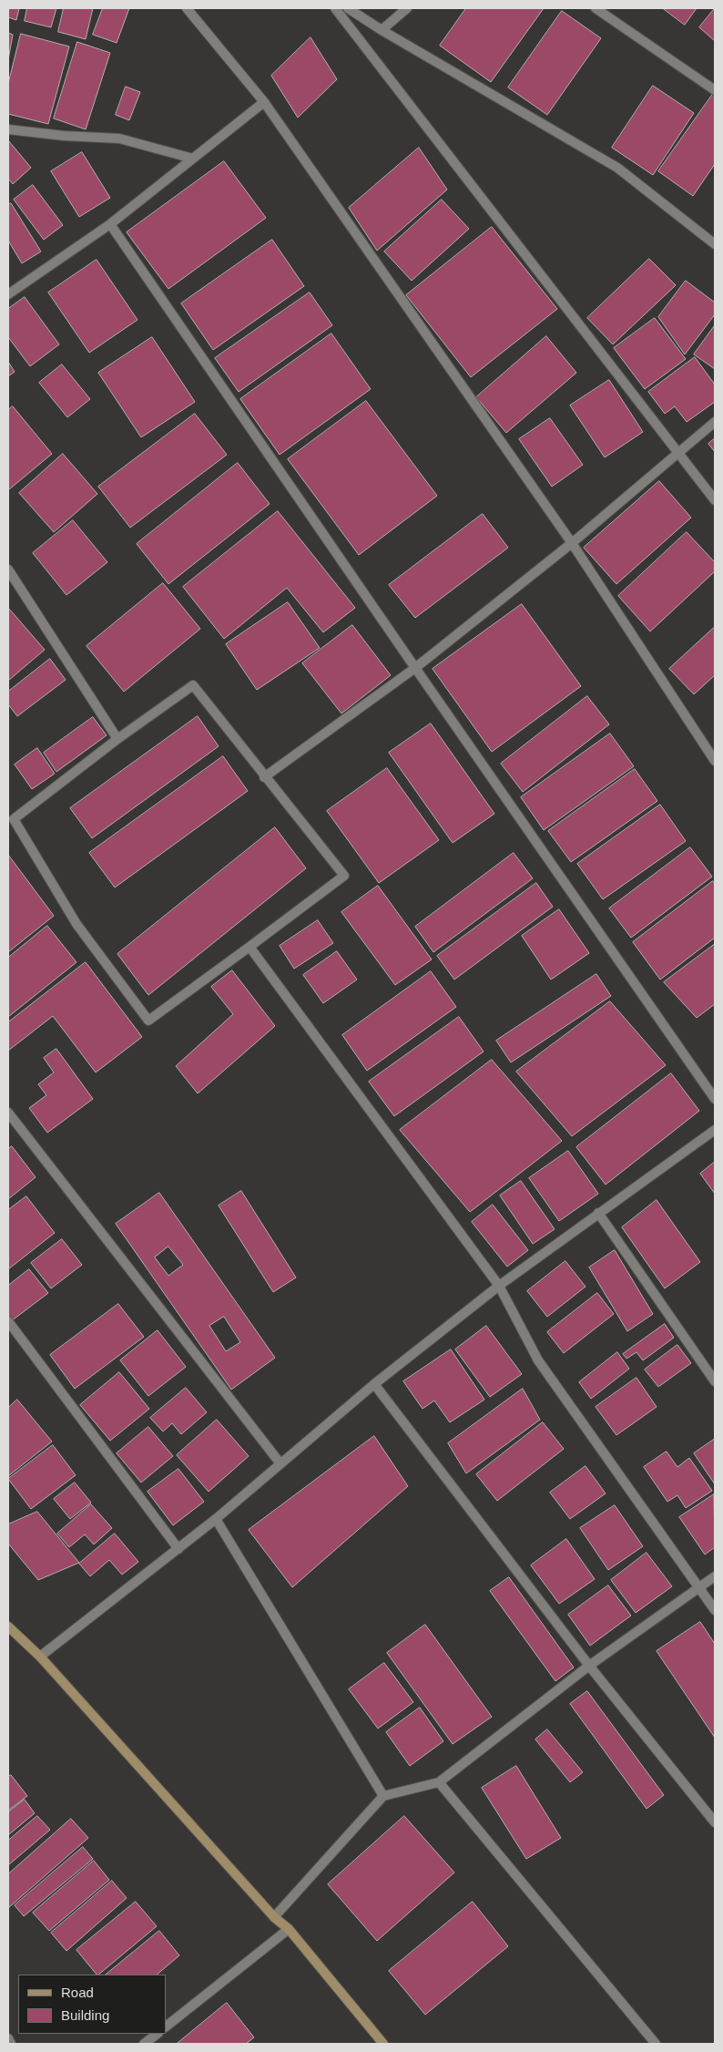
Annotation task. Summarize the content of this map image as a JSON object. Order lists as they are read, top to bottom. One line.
{"legend":["Road","Building"]}
